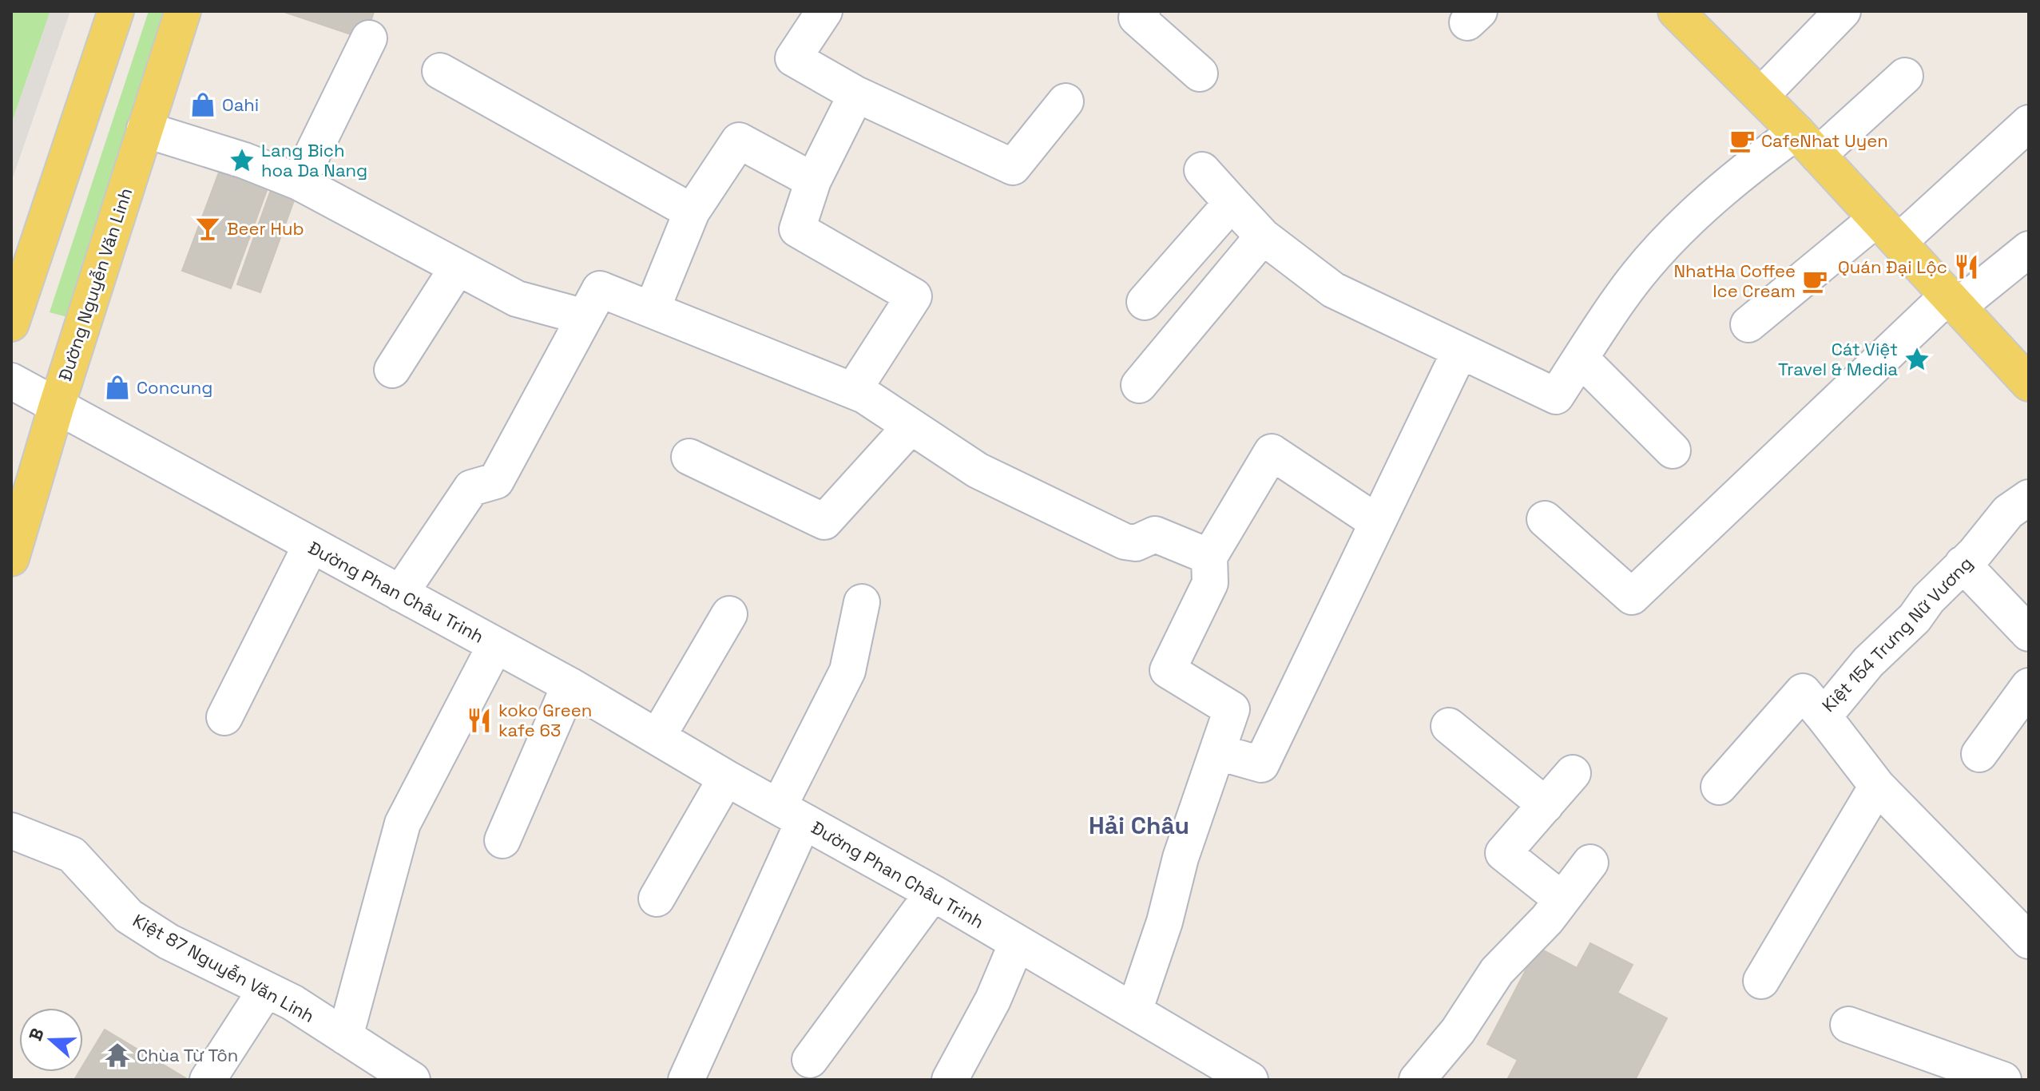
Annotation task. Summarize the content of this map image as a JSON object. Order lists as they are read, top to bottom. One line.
{"streets":{"main road":["Đường Nguyễn Văn Linh"],"street":["Đường Phan Châu Trinh","Kiệt 154 Trưng Nữ Vương","Kiệt 87 Nguyễn Văn Linh"]},"crossings":[["Đường Nguyễn Văn Linh","Đường Phan Châu Trinh"]],"districts":["Hải Châu"],"places":{"shop":["Oahi","Concung"],"cafe":["CafeNhat Uyen","NhatHa Coffee Ice Cream"],"place":["Lang Bich hoa Da Nang","Cát Việt Travel & Media"],"bar":["Beer Hub"],"restaurant":["Quán Đại Lộc","koko Green kafe 63"],"temple":["Chùa Từ Tôn"]},"north":"left"}
